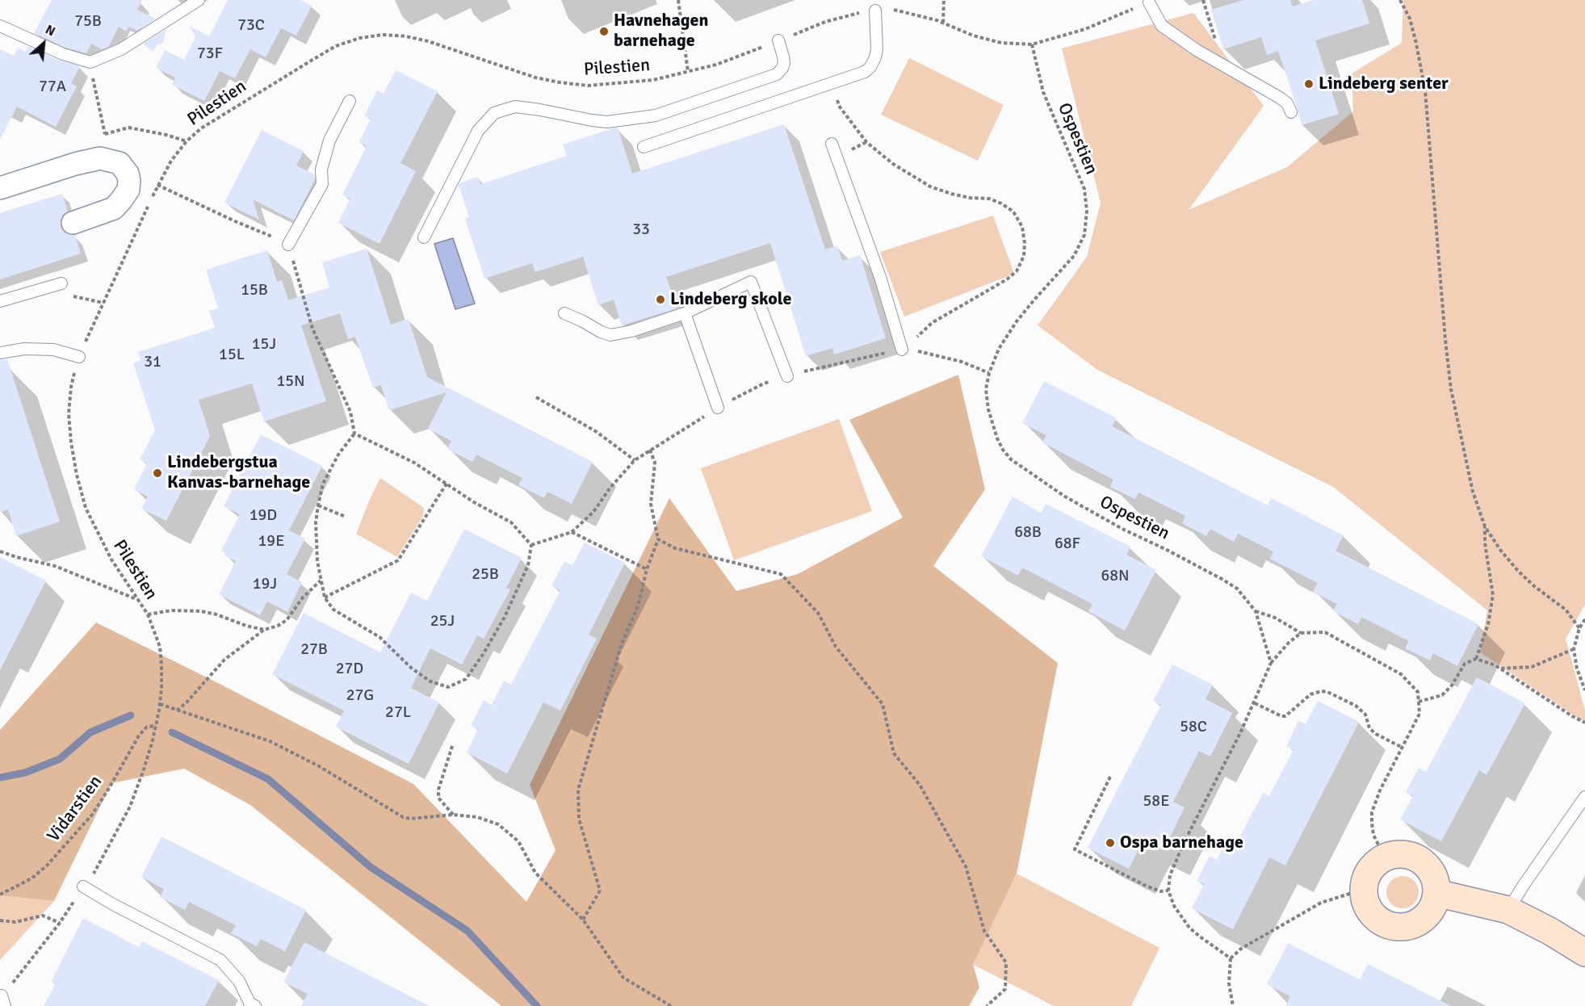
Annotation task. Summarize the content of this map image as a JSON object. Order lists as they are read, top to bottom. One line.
{"streets":{"path":["Pilestien","Ospestien","Vidarstien"]},"crossings":[["Pilestien","Ospestien"],["Pilestien","Vidarstien"]],"places":["Havnehagen barnehage","Lindeberg senter","Lindeberg skole","Lindebergstua Kanvas-barnehage","Ospa barnehage"],"house_numbers":["75B","73C","73F","77A","33","15B","15J","15L","31","15N","19D","68B","19E","68F","25B","68N","19J","25J","27B","27D","27G","27L","58C","58E"],"north":"top right"}
